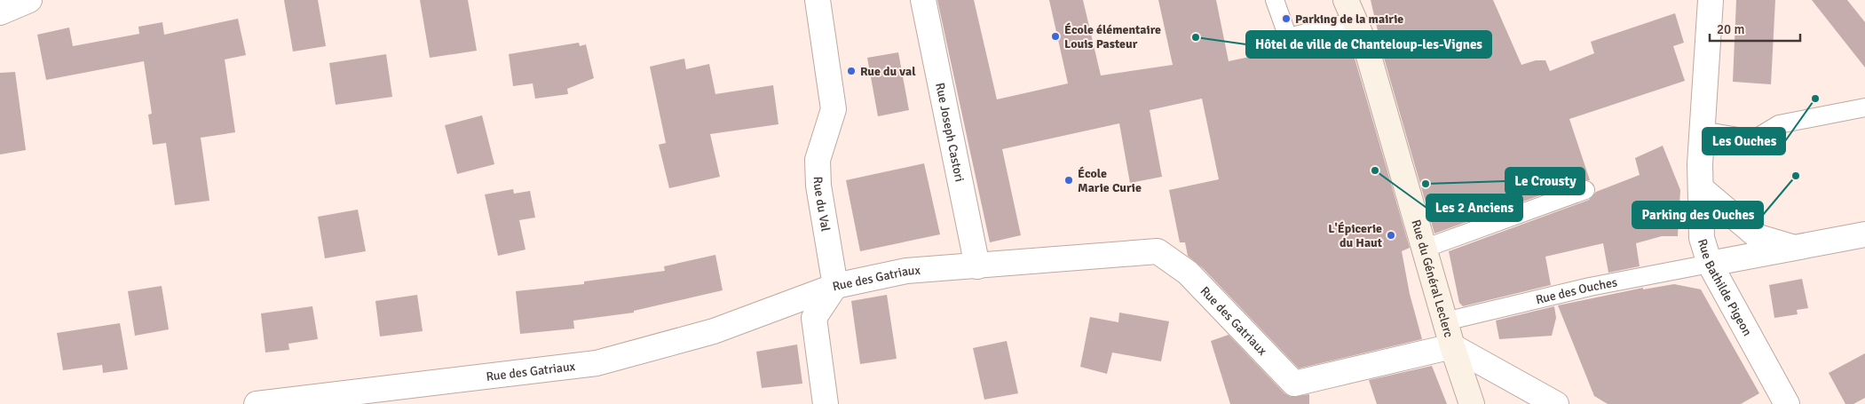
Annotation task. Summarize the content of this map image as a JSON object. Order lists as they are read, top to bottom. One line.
{"streets":{"main road":["Rue du Général Leclerc"],"street":["Rue Joseph Castori","Rue du Val","Rue des Gatriaux","Rue Bathilde Pigeon"],"lane":["Rue des Ouches"]},"crossings":[["Rue Joseph Castori","Rue des Gatriaux"],["Rue du Val","Rue des Gatriaux"],["Rue du Général Leclerc","Rue des Gatriaux"],["Rue du Général Leclerc","Rue des Ouches"],["Rue Bathilde Pigeon","Rue des Ouches"]],"places":["Parking de la mairie","École élémentaire Louis Pasteur","Hôtel de ville de Chanteloup-les-Vignes","Rue du val","Les Ouches","Les 2 Anciens","Parking des Ouches","École Marie Curie","Le Crousty","L'Épicerie du Haut"],"scale_bar":"20 m"}
